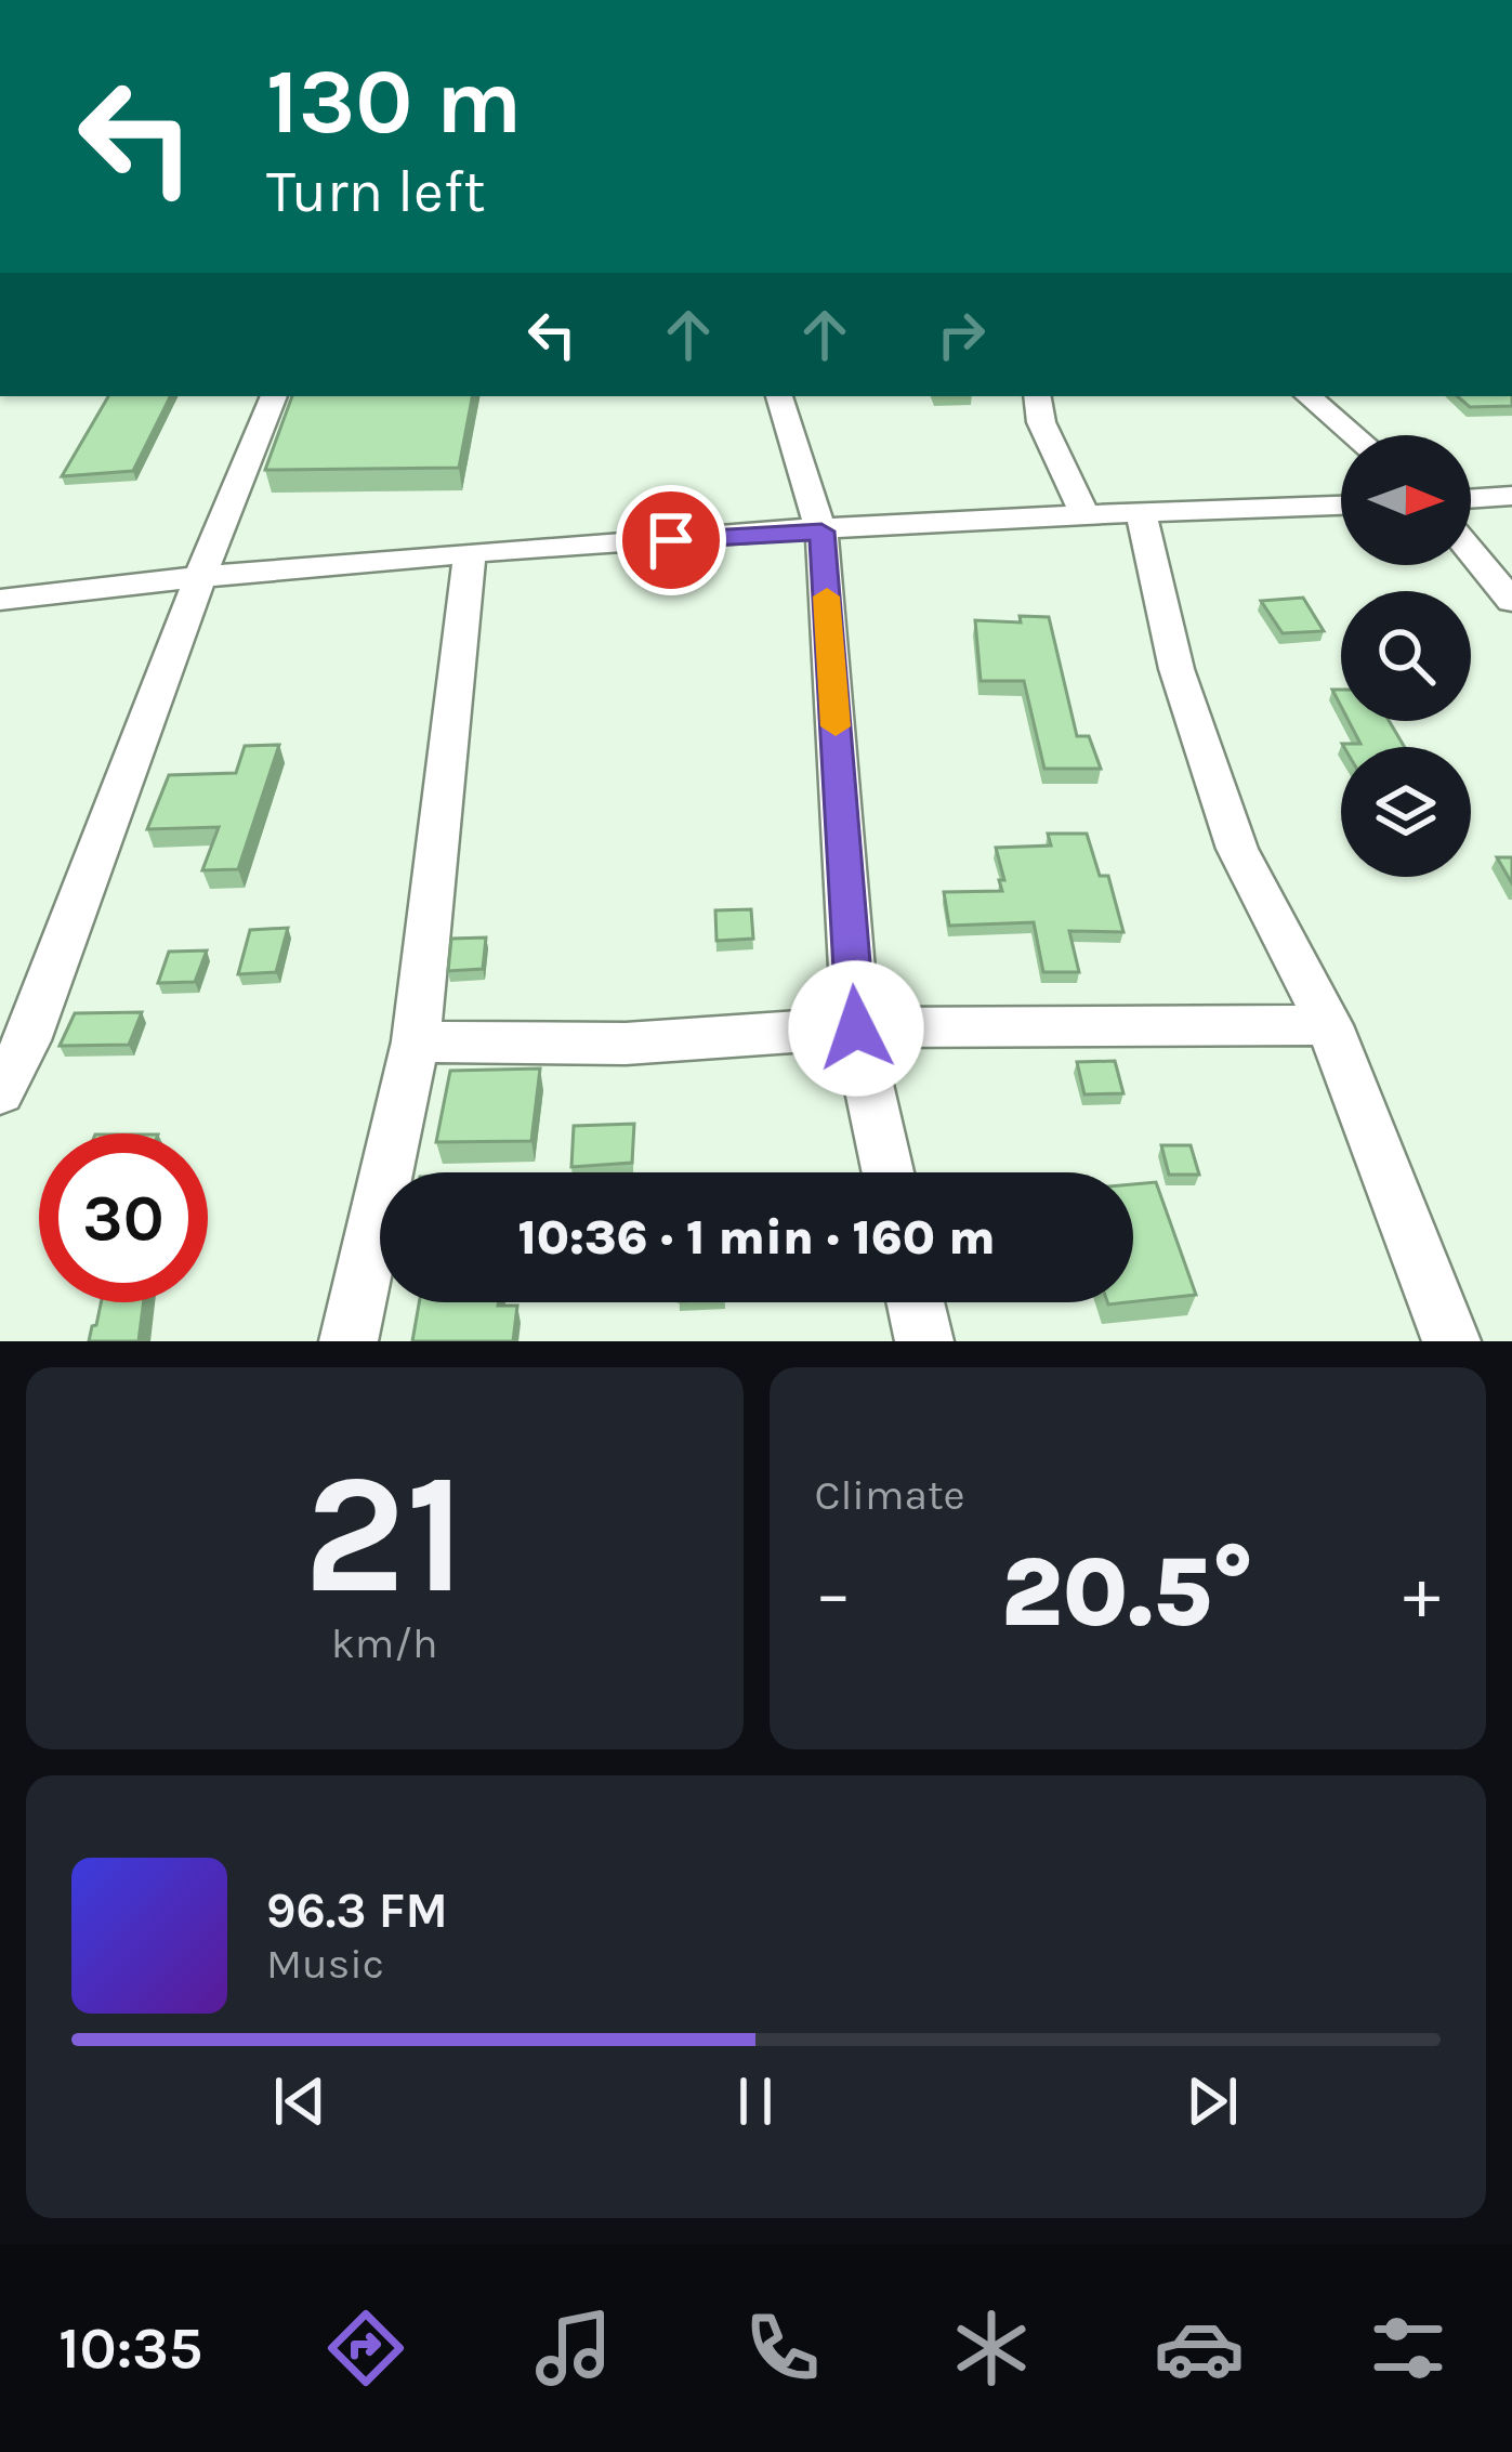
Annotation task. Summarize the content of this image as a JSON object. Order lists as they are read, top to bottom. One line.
{"north":"right","page":{"turn":["130 m","Turn left"],"limit":"30","trip":"10:36 · 1 min · 160 m","tile":[["21","km/h"],"Climate"],"heat":["−","20.5°","+"],"song":["96.3 FM","Music"],"tabs":"10:35"}}
